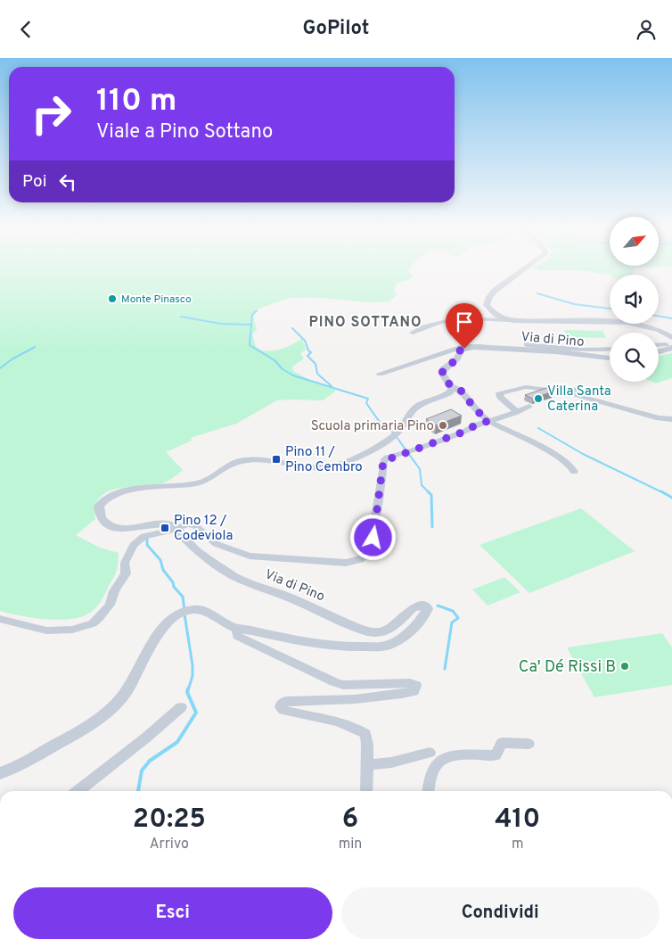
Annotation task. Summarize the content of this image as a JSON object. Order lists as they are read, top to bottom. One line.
{"streets":{"street":["Via di Pino"]},"districts":["PINO SOTTANO"],"places":{"other":["Monte Pinasco","Villa Santa Caterina","Scuola primaria Pino","Ca' Dé Rissi B"],"transit":["Pino 11 / Pino Cembro","Pino 12 / Codeviola"]},"north":"top right","page":{"header":"GoPilot","turn":["110 m","Viale a Pino Sottano"],"then":"Poi","eta":["20:25","Arrivo","6","min","410","m"],"buttons":["Esci","Condividi"]}}
